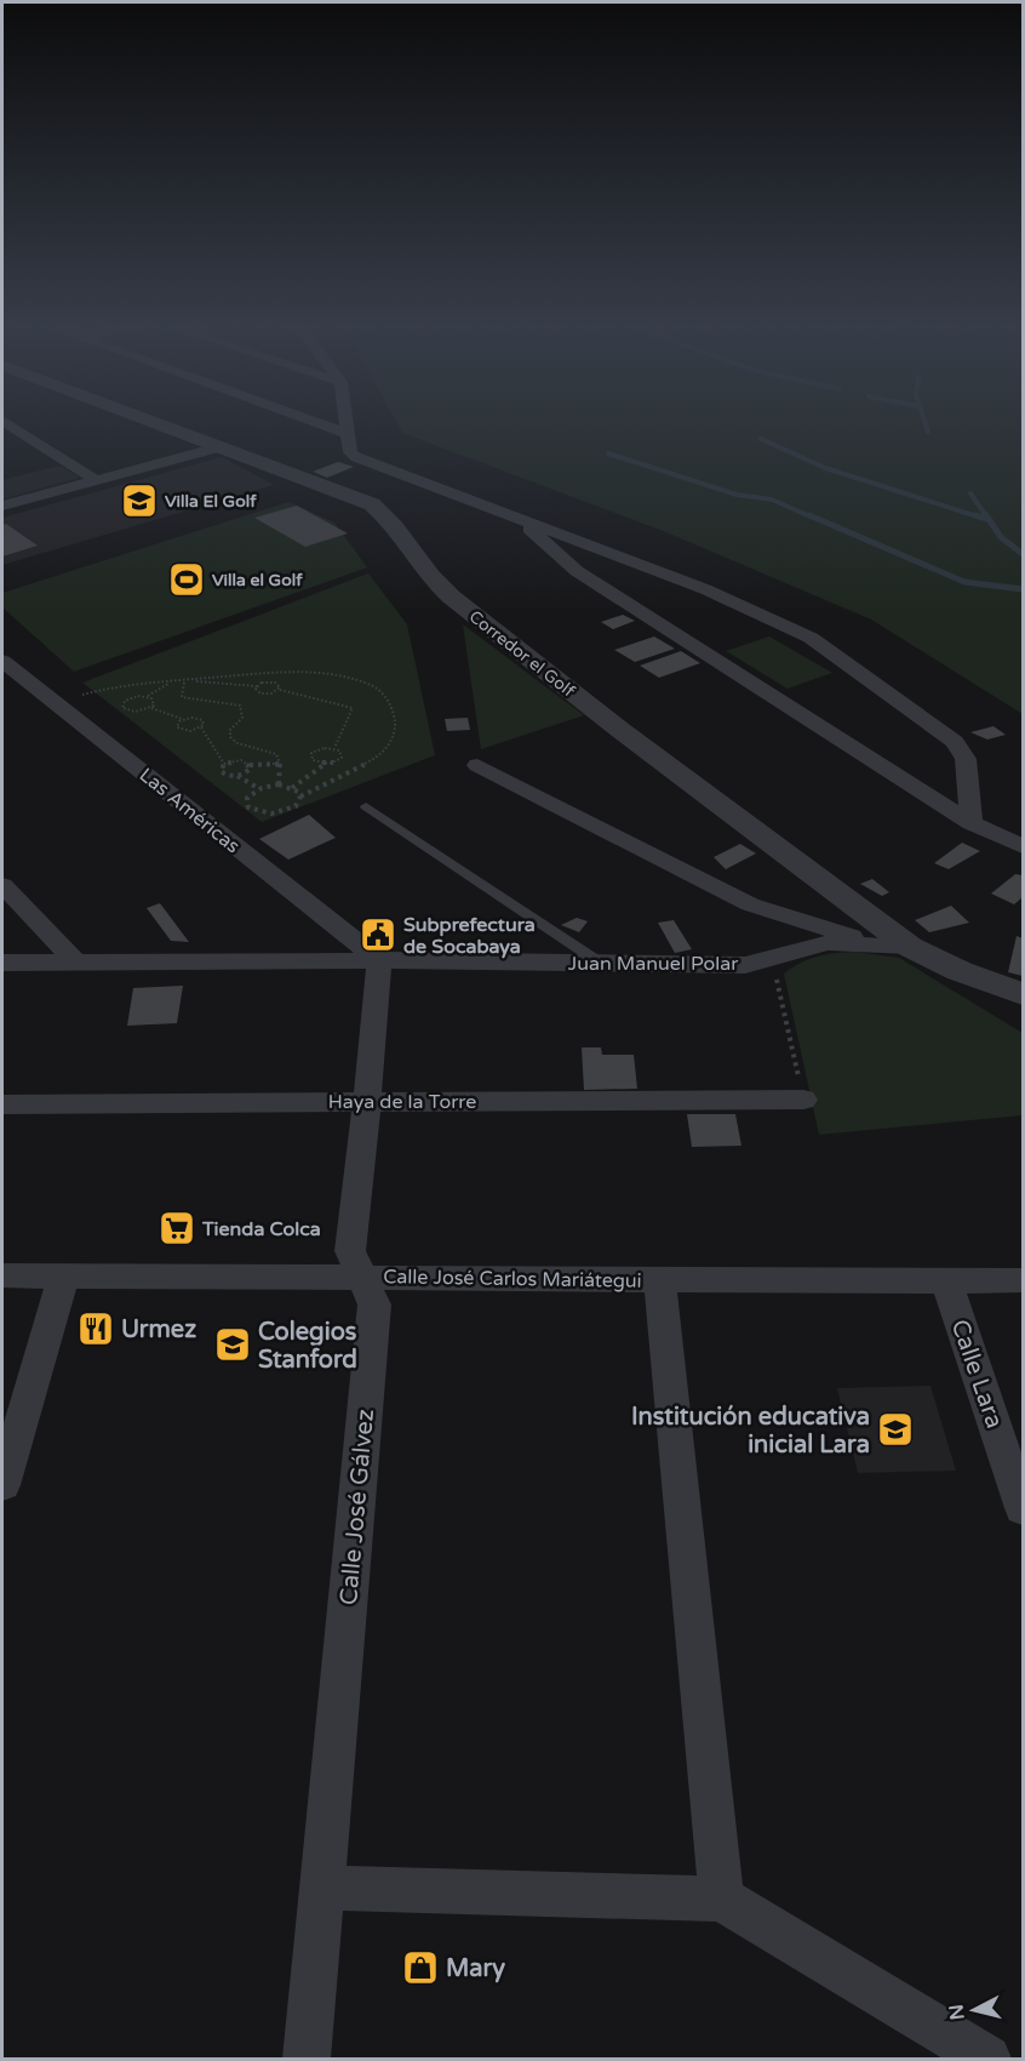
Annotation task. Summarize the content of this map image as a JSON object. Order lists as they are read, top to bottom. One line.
{"streets":{"street":["Corredor el Golf","Las Américas","Juan Manuel Polar","Haya de la Torre","Calle José Carlos Mariátegui","Calle Lara","Calle José Gálvez"]},"crossings":[["Corredor el Golf","Juan Manuel Polar"],["Las Américas","Juan Manuel Polar"],["Las Américas","Calle José Gálvez"],["Juan Manuel Polar","Calle José Gálvez"],["Haya de la Torre","Calle José Gálvez"],["Calle José Carlos Mariátegui","Calle Lara"],["Calle José Carlos Mariátegui","Calle José Gálvez"]],"places":{"school or university":["Villa El Golf","Colegios Stanford","Institución educativa inicial Lara"],"sports":["Villa el Golf"],"public building":["Subprefectura de Socabaya"],"supermarket":["Tienda Colca"],"restaurant":["Urmez"],"shop":["Mary"]},"north":"left"}
